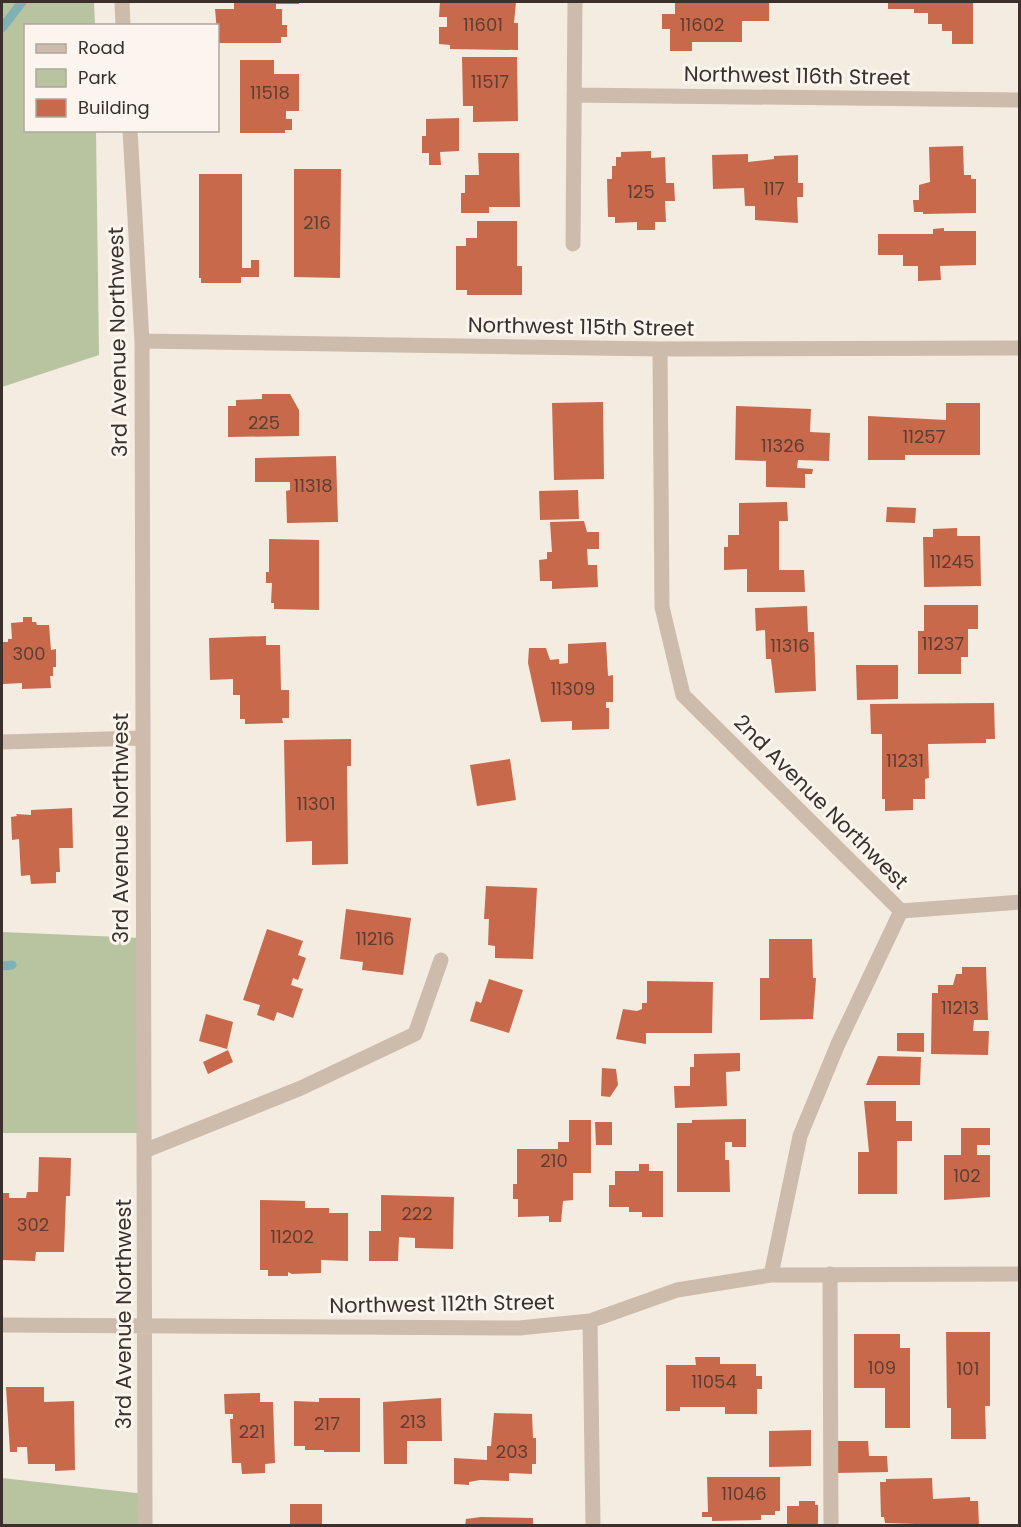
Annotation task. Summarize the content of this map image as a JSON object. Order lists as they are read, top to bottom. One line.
{"streets":{"street":["Northwest 116th Street","Northwest 115th Street","3rd Avenue Northwest","2nd Avenue Northwest","Northwest 112th Street"]},"crossings":[["Northwest 115th Street","3rd Avenue Northwest"],["Northwest 115th Street","2nd Avenue Northwest"],["3rd Avenue Northwest","Northwest 112th Street"],["2nd Avenue Northwest","Northwest 112th Street"]],"house_numbers":["11601","11602","11517","11518","117","125","216","225","11257","11326","11318","11245","11237","11316","300","11309","11231","11301","11216","11213","210","102","222","302","11202","109","101","11054","213","217","221","203","11046"],"legend":["Road","Park","Building"]}
